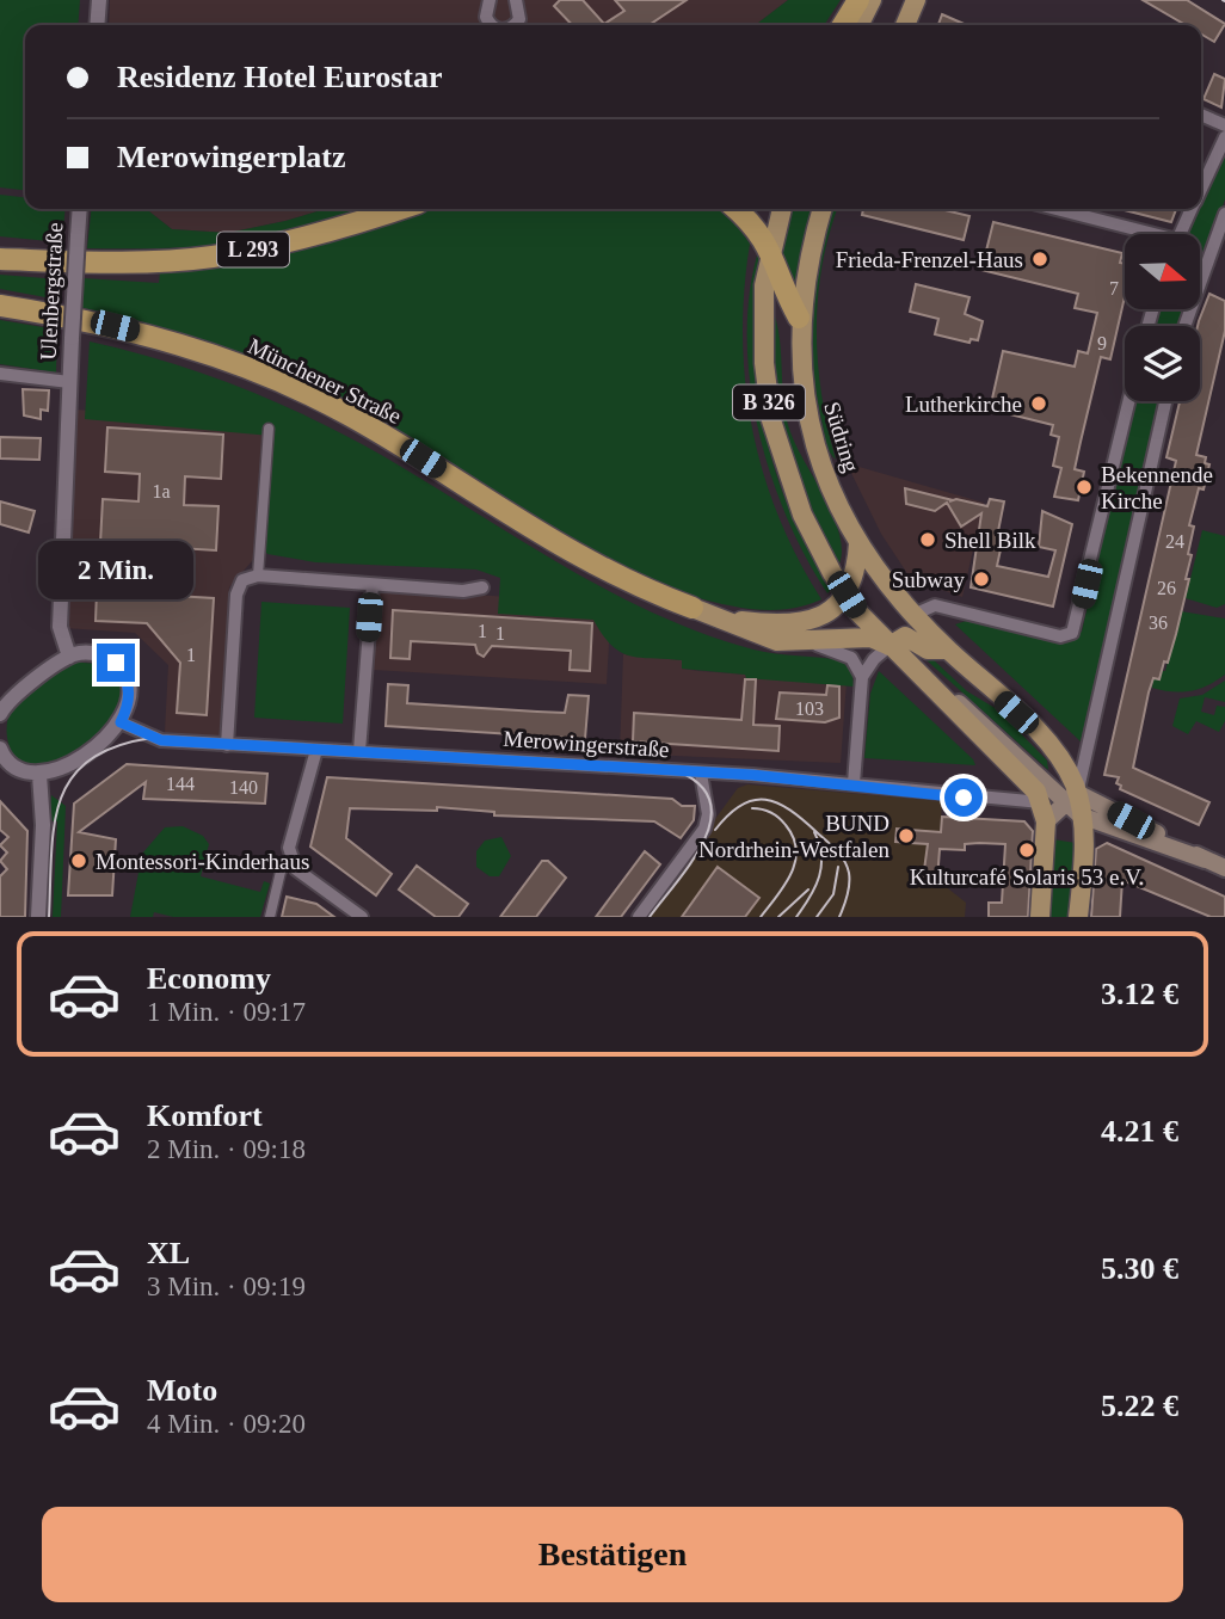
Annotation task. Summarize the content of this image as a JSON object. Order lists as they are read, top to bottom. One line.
{"streets":{"highway":["L 293","Münchener Straße"],"main road":["B 326","Südring"],"street":["Ulenbergstraße","Merowingerstraße"]},"crossings":[["B 326","Südring"],["B 326","Merowingerstraße"]],"places":["Frieda-Frenzel-Haus","Lutherkirche","Bekennende Kirche","Shell Bilk","Subway","BUND Nordrhein-Westfalen","Kulturcafé Solaris 53 e.V.","Montessori-Kinderhaus"],"house_numbers":["7","9","1a","24","26","36","1","1","1","103","144","140"],"north":"right","page":{"banner":["Residenz Hotel Eurostar","Merowingerplatz"],"bubble":"2 Min.","list":[{"name":"Economy","note":"1 Min. · 09:17","value":"3.12 €"},{"name":"Komfort","note":"2 Min. · 09:18","value":"4.21 €"},{"name":"XL","note":"3 Min. · 09:19","value":"5.30 €"},{"name":"Moto","note":"4 Min. · 09:20","value":"5.22 €"}],"buttons":"Bestätigen"}}
